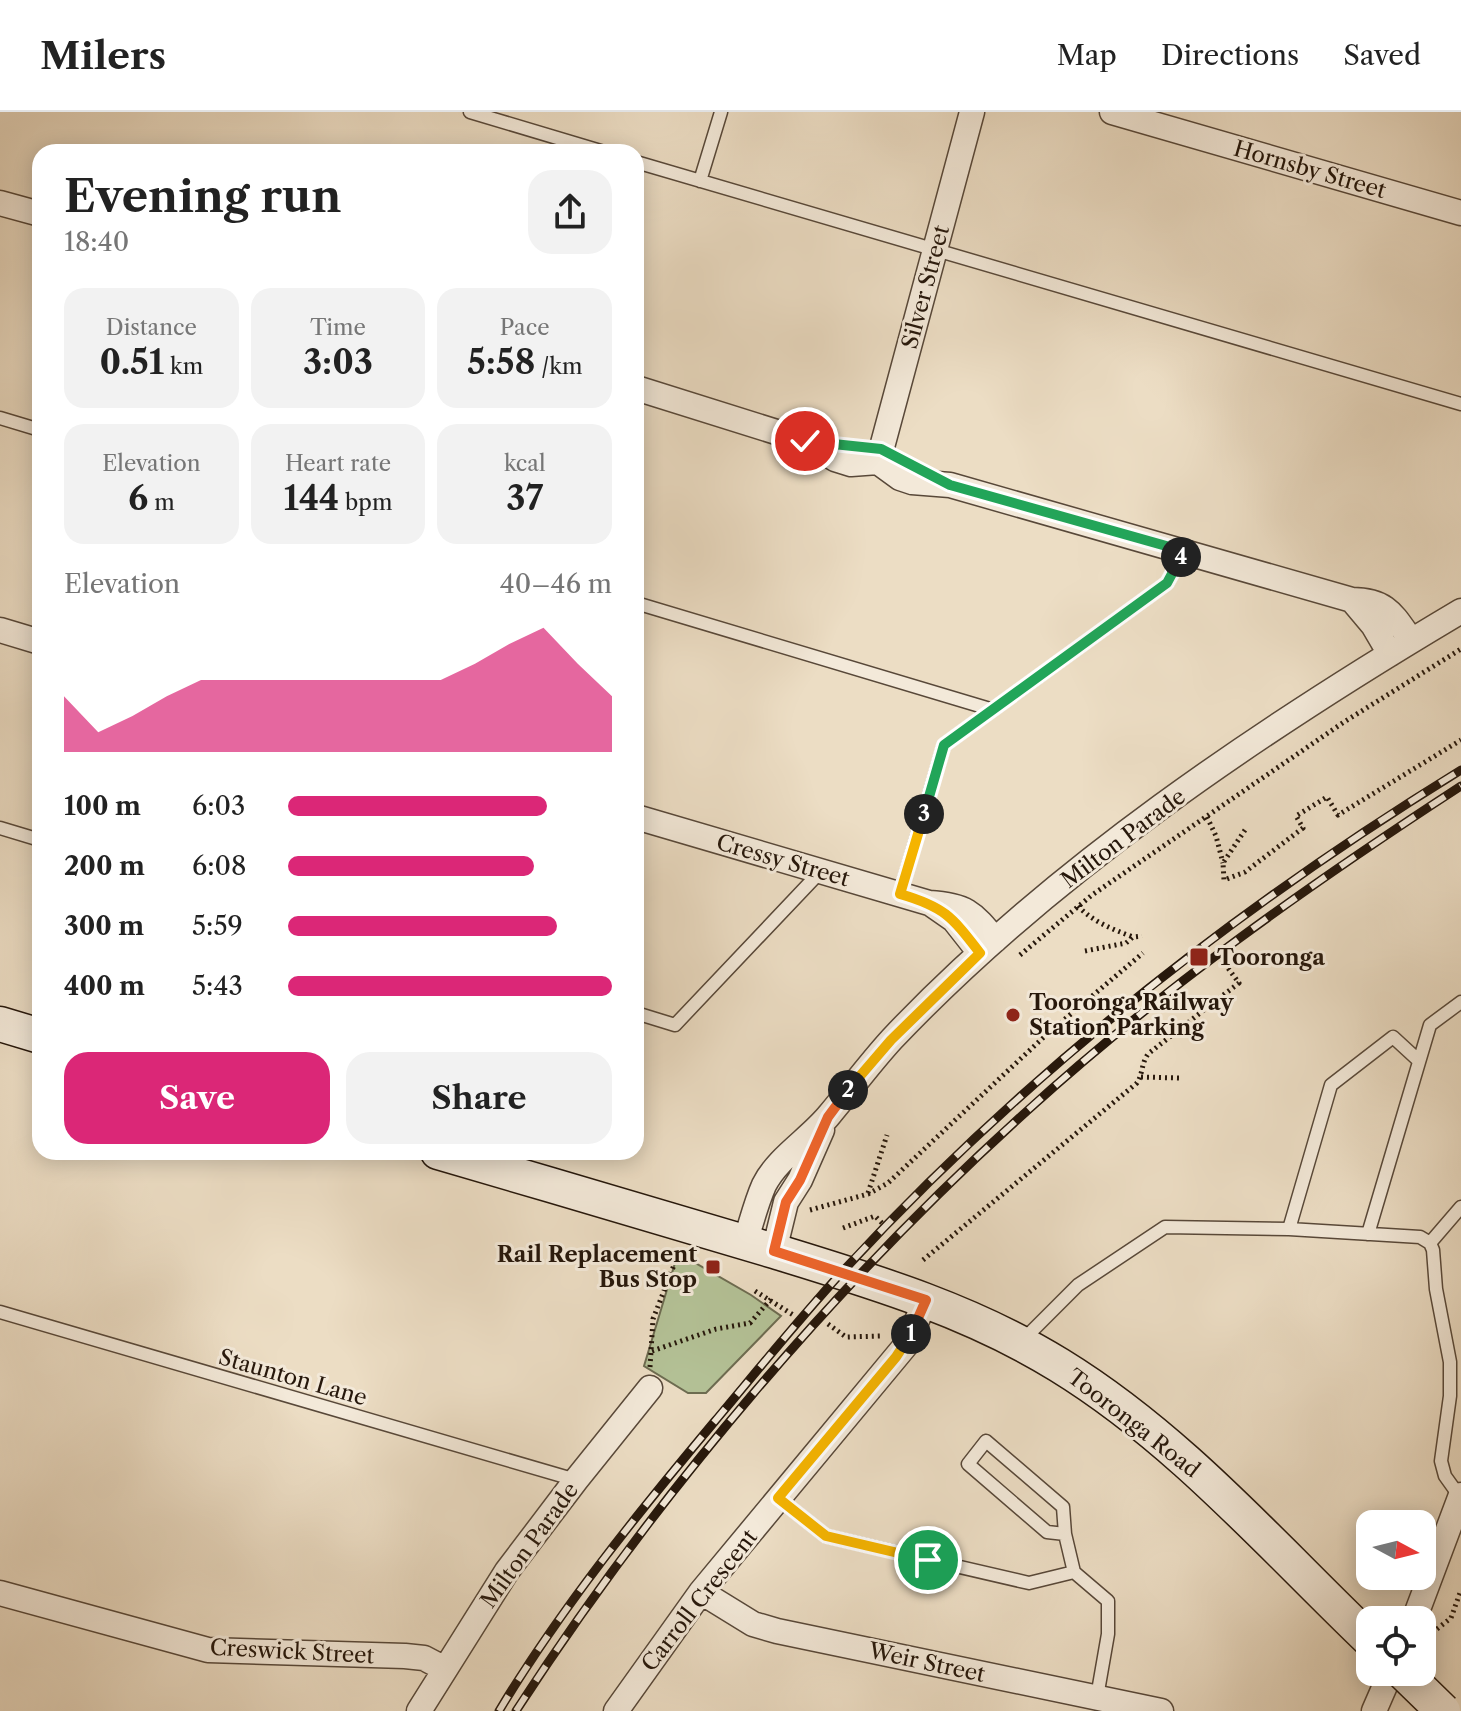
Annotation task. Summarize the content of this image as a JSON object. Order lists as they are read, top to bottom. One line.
{"streets":{"main road":["Tooronga Road"],"street":["Hornsby Street","Silver Street","Milton Parade","Cressy Street","Carroll Crescent","Creswick Street","Weir Street"],"lane":["Staunton Lane"]},"crossings":[["Milton Parade","Cressy Street"],["Milton Parade","Staunton Lane"],["Milton Parade","Tooronga Road"],["Milton Parade","Creswick Street"],["Tooronga Road","Carroll Crescent"],["Carroll Crescent","Weir Street"]],"places":{"transit":["Tooronga","Rail Replacement Bus Stop"],"other":["Tooronga Railway Station Parking"]},"north":"right","page":{"header":"Milers","nav":["Map","Directions","Saved"],"heading":["Evening run","18:40"],"stats":[["Distance","0.51 km"],["Time","3:03"],["Pace","5:58 /km"],["Elevation","6 m"],["Heart rate","144 bpm"],["kcal","37"]],"pins":["4","3","2","1"],"chart":["Elevation","40–46 m"],"list":[{"name":"100 m","note":"6:03"},{"name":"200 m","note":"6:08"},{"name":"300 m","note":"5:59"},{"name":"400 m","note":"5:43"}],"buttons":["Save","Share"]}}
